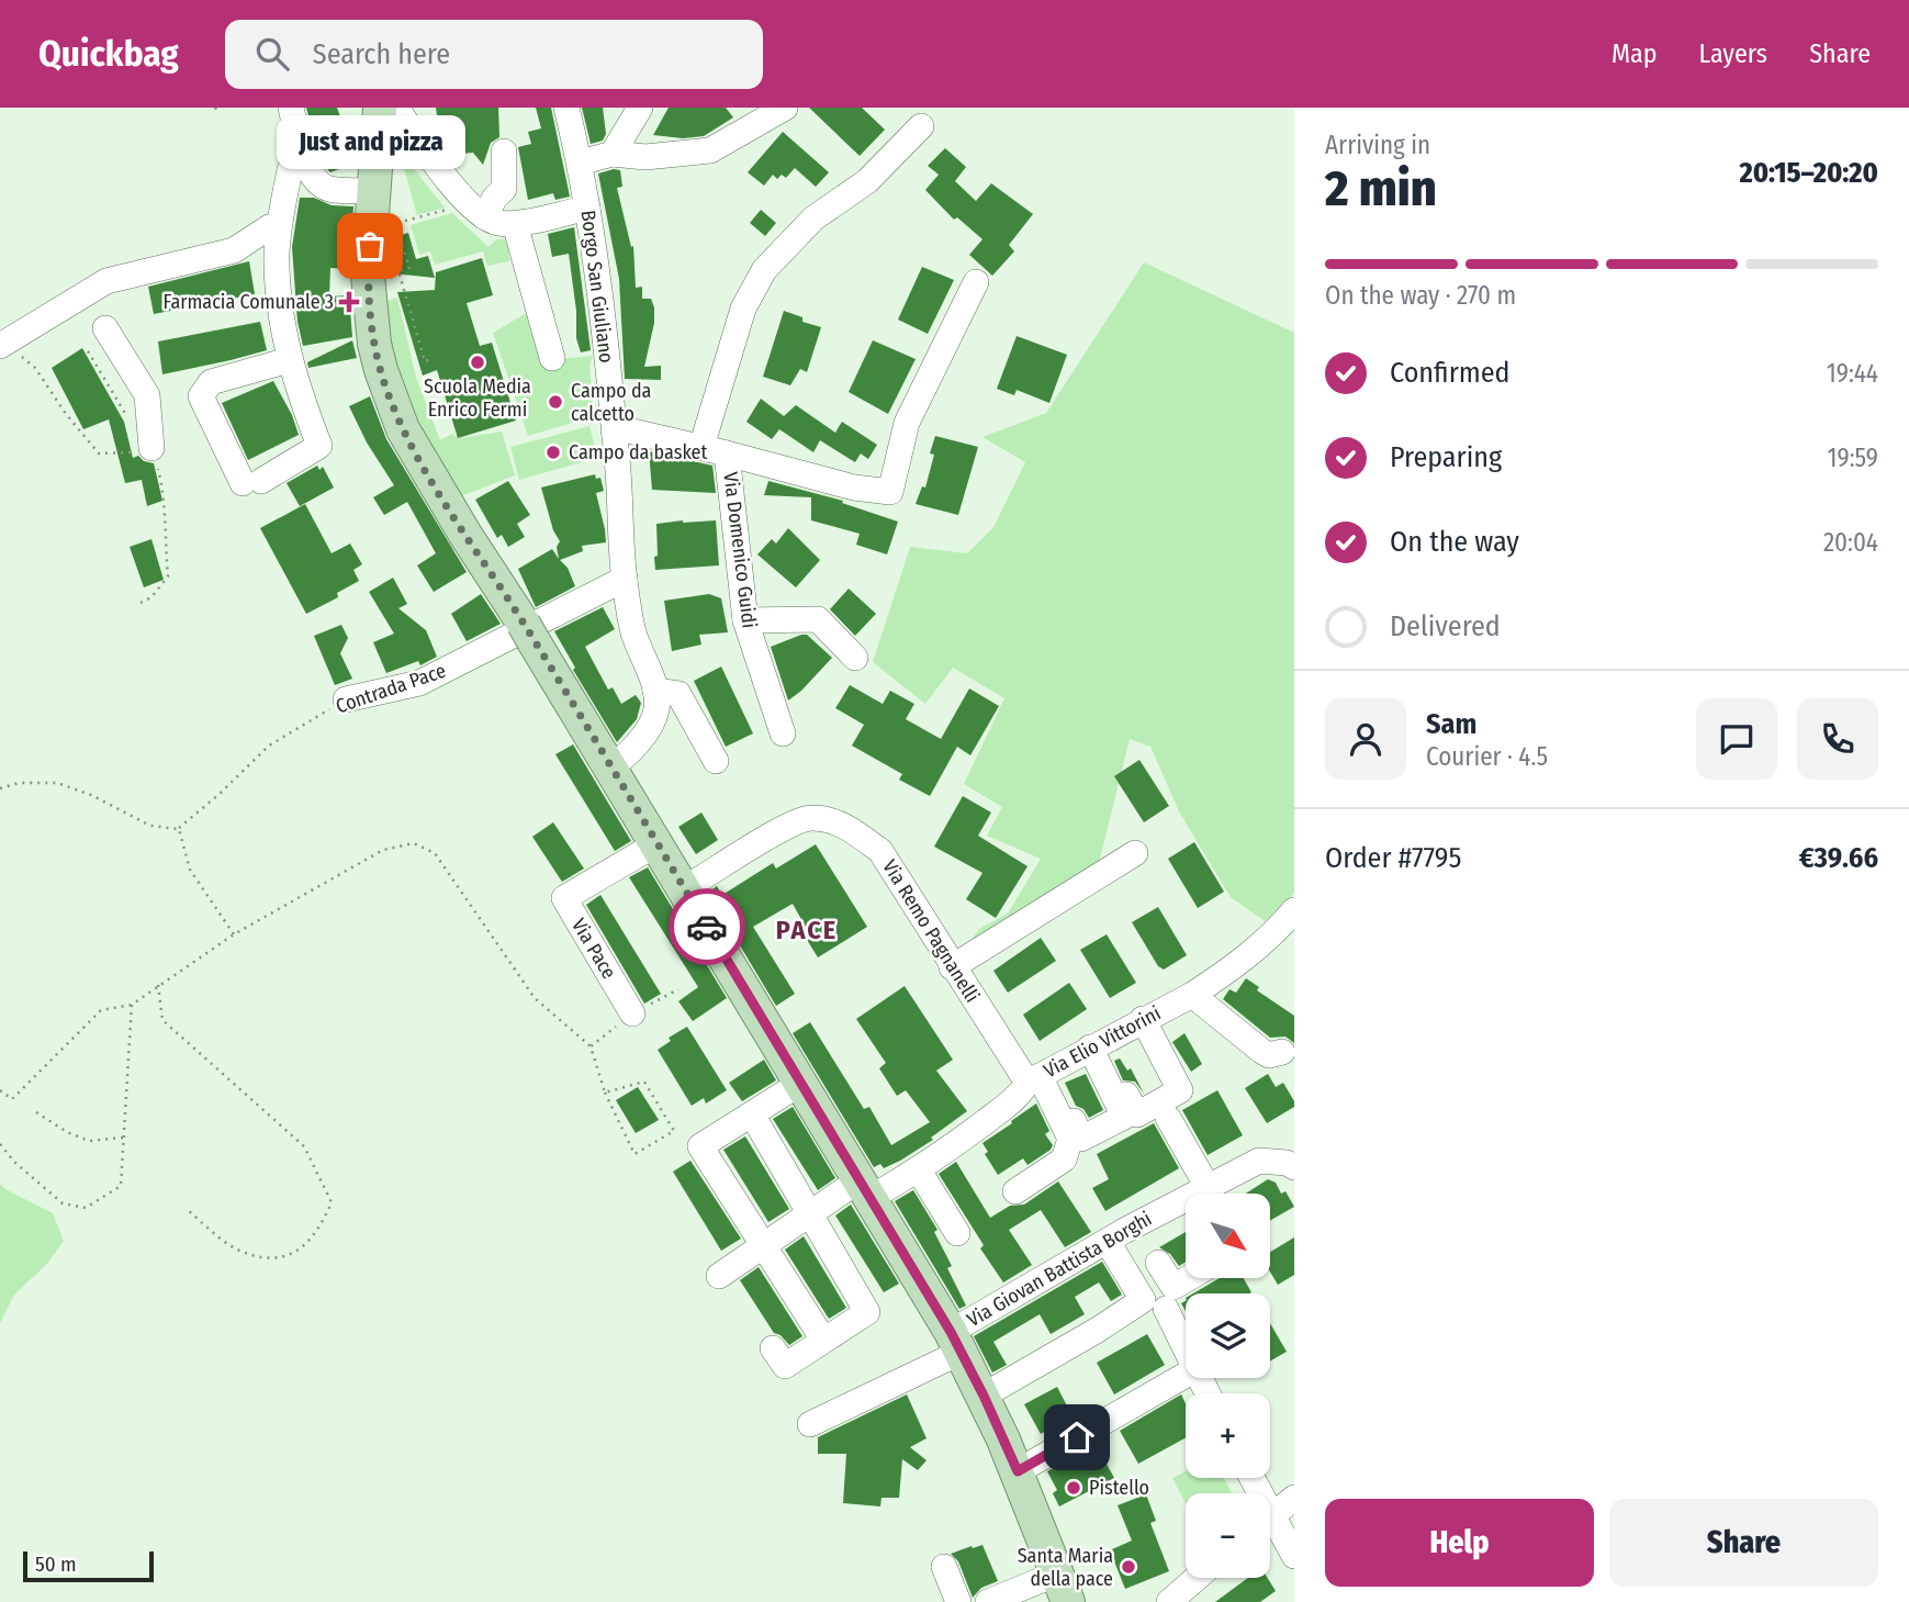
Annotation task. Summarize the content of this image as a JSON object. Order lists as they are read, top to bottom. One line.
{"streets":{"street":["Borgo San Giuliano","Via Domenico Guidi","Contrada Pace","Via Remo Pagnanelli","Via Pace","Via Elio Vittorini","Via Giovan Battista Borghi"]},"crossings":[["Borgo San Giuliano","Contrada Pace"],["Via Remo Pagnanelli","Via Elio Vittorini"]],"districts":["PACE"],"places":{"other":["Just and pizza","Scuola Media Enrico Fermi","Campo da calcetto","Campo da basket","Pistello","Santa Maria della pace"],"health":["Farmacia Comunale 3"]},"scale_bar":"50 m","north":"bottom right","page":{"header":"Quickbag","search":"Search here","nav":["Map","Layers","Share"],"heading":["2 min","Arriving in","20:15–20:20"],"panel":["Sam","Courier · 4.5","Order #7795","€39.66"],"bubble":"Just and pizza","bar":"On the way · 270 m","list":[["Confirmed","19:44"],["Preparing","19:59"],["On the way","20:04"],"Delivered"],"map_buttons":["+","−"],"buttons":["Help","Share"],"scale":"50 m"}}
